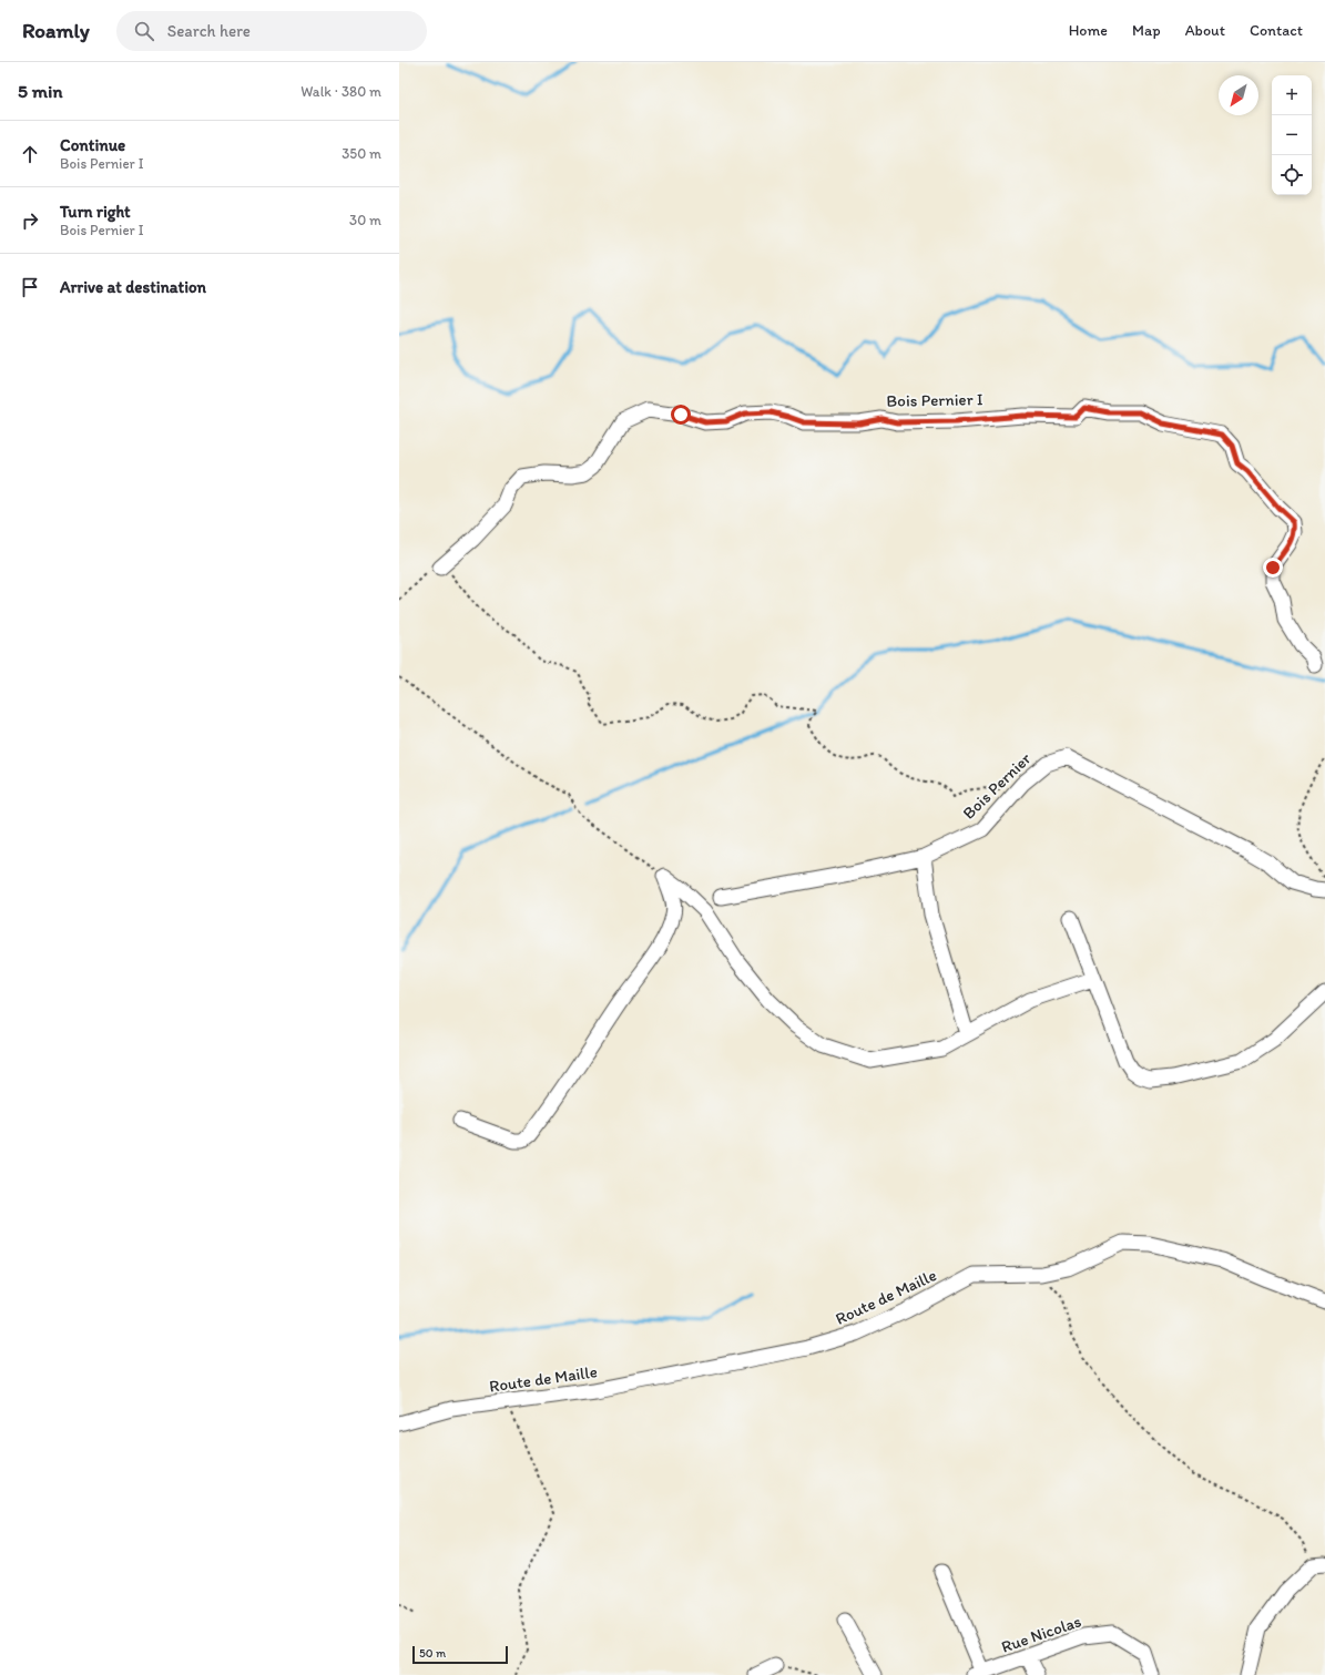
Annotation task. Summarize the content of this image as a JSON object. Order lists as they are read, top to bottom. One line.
{"streets":{"street":["Bois Pernier I","Bois Pernier","Route de Maille","Rue Nicolas"]},"scale_bar":"50 m","north":"bottom left","page":{"header":"Roamly","search":"Search here","nav":["Home","Map","About","Contact"],"heading":["5 min","Walk · 380 m"],"map_buttons":["+","−"],"list":[["Continue","Bois Pernier I","350 m"],["Turn right","Bois Pernier I","30 m"],"Arrive at destination"],"scale":"50 m"}}
